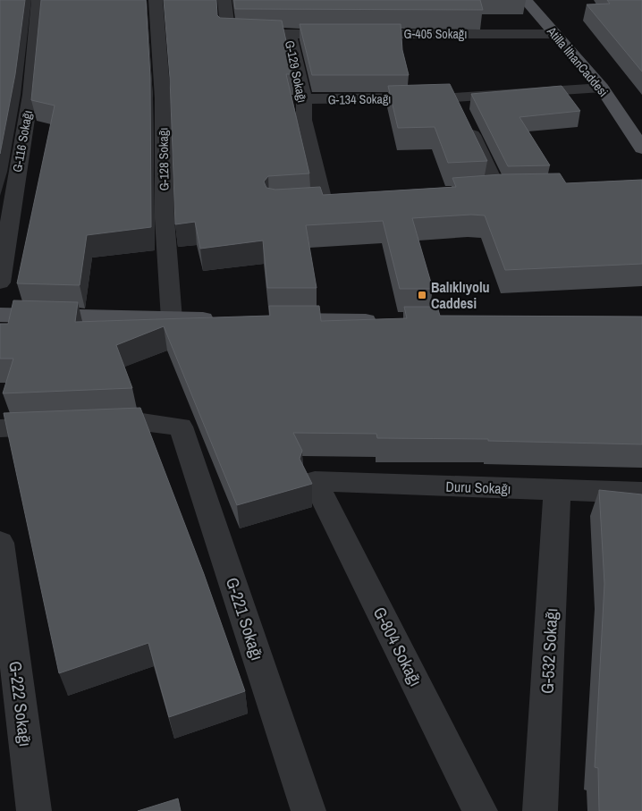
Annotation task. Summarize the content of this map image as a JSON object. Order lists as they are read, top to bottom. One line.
{"streets":{"main road":["Atilla İlhanCaddesi"],"street":["G-405 Sokağı","G-129 Sokağı","G-134 Sokağı","G-116 Sokağı","G-128 Sokağı","Duru Sokağı","G-221 Sokağı","G-804 Sokağı","G-532 Sokağı","G-222 Sokağı"]},"crossings":[["G-405 Sokağı","Atilla İlhanCaddesi"],["G-405 Sokağı","G-129 Sokağı"],["Atilla İlhanCaddesi","G-134 Sokağı"],["G-129 Sokağı","G-134 Sokağı"],["Duru Sokağı","G-804 Sokağı"],["Duru Sokağı","G-532 Sokağı"]],"places":{"transit":["Balıklıyolu Caddesi"]}}
